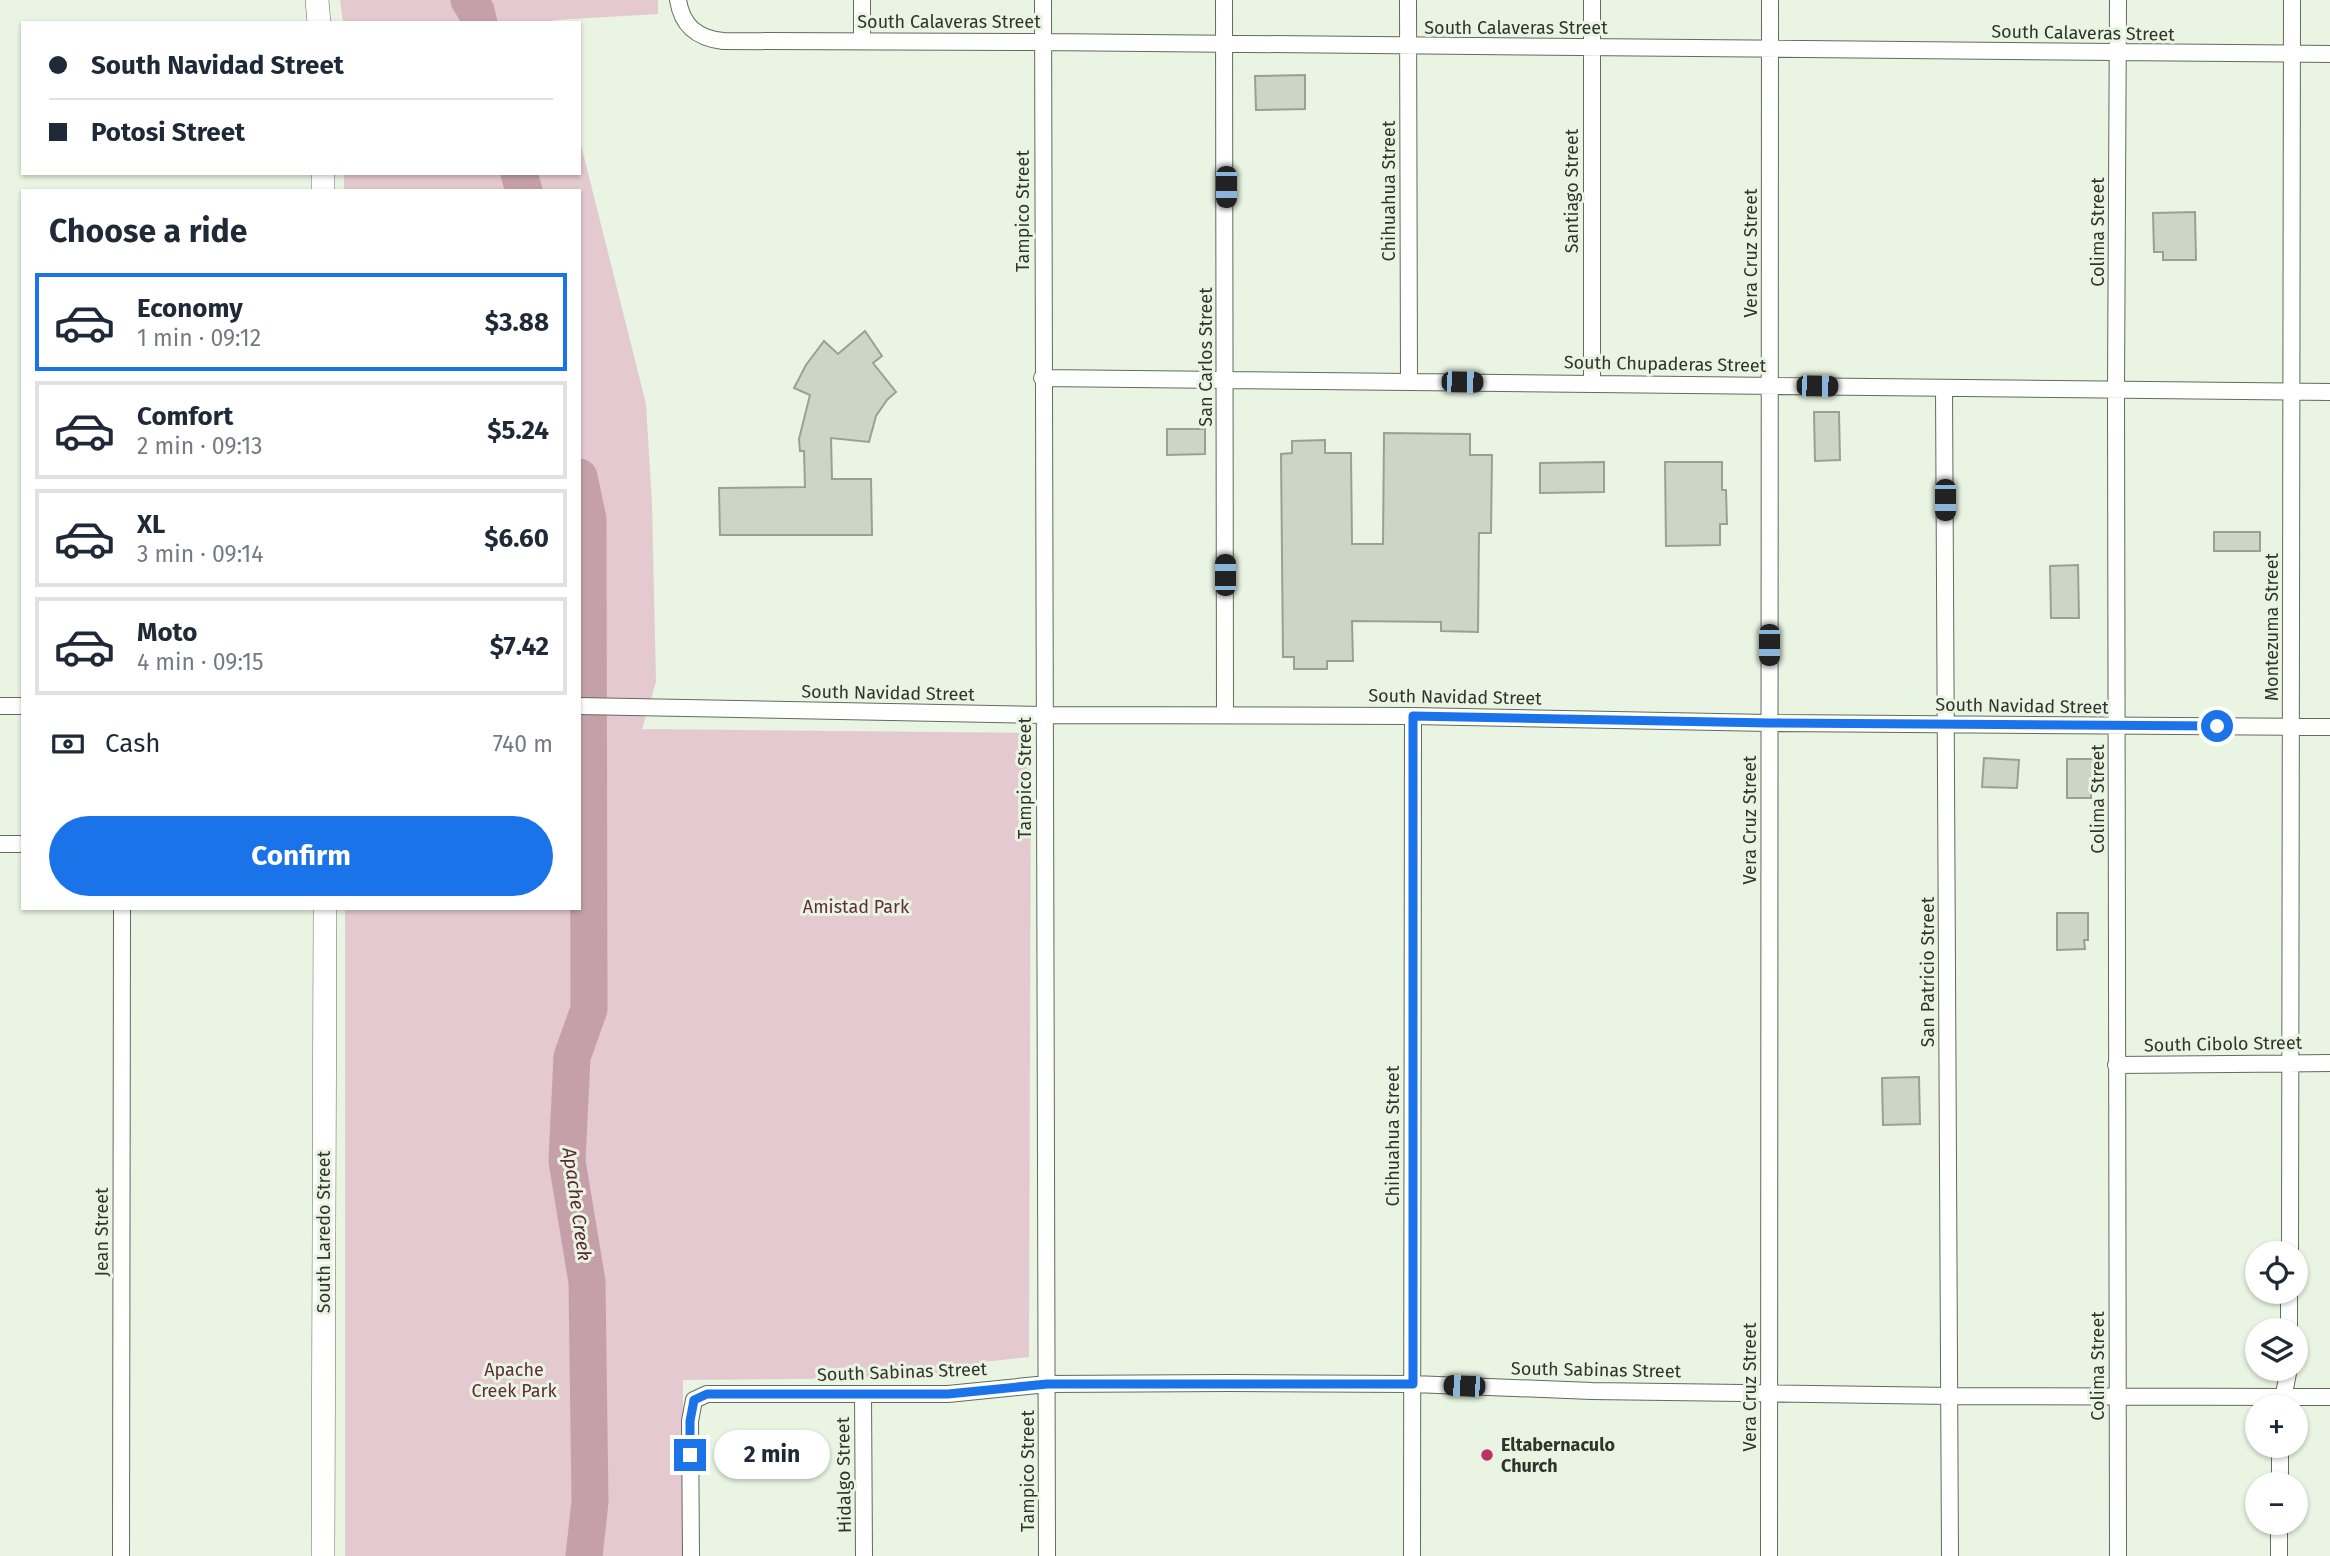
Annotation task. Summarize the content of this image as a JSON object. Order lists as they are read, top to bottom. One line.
{"streets":{"main road":["South Laredo Street"],"street":["South Calaveras Street","Chihuahua Street","Santiago Street","Tampico Street","Colima Street","Vera Cruz Street","San Carlos Street","South Chupaderas Street","Montezuma Street","South Navidad Street","San Patricio Street","South Cibolo Street","Jean Street","South Sabinas Street","Hidalgo Street"]},"crossings":[["South Calaveras Street","Chihuahua Street"],["South Calaveras Street","Santiago Street"],["South Calaveras Street","Tampico Street"],["South Calaveras Street","Colima Street"],["South Calaveras Street","Vera Cruz Street"],["South Calaveras Street","San Carlos Street"],["South Calaveras Street","Montezuma Street"],["Chihuahua Street","South Chupaderas Street"],["Chihuahua Street","South Navidad Street"],["Chihuahua Street","South Sabinas Street"],["Santiago Street","South Chupaderas Street"],["Tampico Street","South Chupaderas Street"],["Tampico Street","South Navidad Street"],["Tampico Street","South Sabinas Street"],["Colima Street","South Chupaderas Street"],["Colima Street","South Navidad Street"],["Colima Street","South Cibolo Street"],["Colima Street","South Sabinas Street"],["Vera Cruz Street","South Chupaderas Street"],["Vera Cruz Street","South Navidad Street"],["Vera Cruz Street","South Sabinas Street"],["San Carlos Street","South Chupaderas Street"],["San Carlos Street","South Navidad Street"],["South Chupaderas Street","Montezuma Street"],["South Chupaderas Street","San Patricio Street"],["Montezuma Street","South Navidad Street"],["Montezuma Street","South Cibolo Street"],["South Navidad Street","San Patricio Street"],["San Patricio Street","South Sabinas Street"],["South Sabinas Street","Hidalgo Street"]],"water":["Apache Creek"],"parks":["Amistad Park","Apache Creek Park"],"places":["Eltabernaculo Church"],"page":{"banner":["South Navidad Street","Potosi Street"],"heading":"Choose a ride","list":[{"name":"Economy","note":"1 min · 09:12","value":"$3.88"},{"name":"Comfort","note":"2 min · 09:13","value":"$5.24"},{"name":"XL","note":"3 min · 09:14","value":"$6.60"},{"name":"Moto","note":"4 min · 09:15","value":"$7.42"}],"pay":["Cash","740 m"],"buttons":"Confirm","map_buttons":["+","−"],"bubble":"2 min"}}
